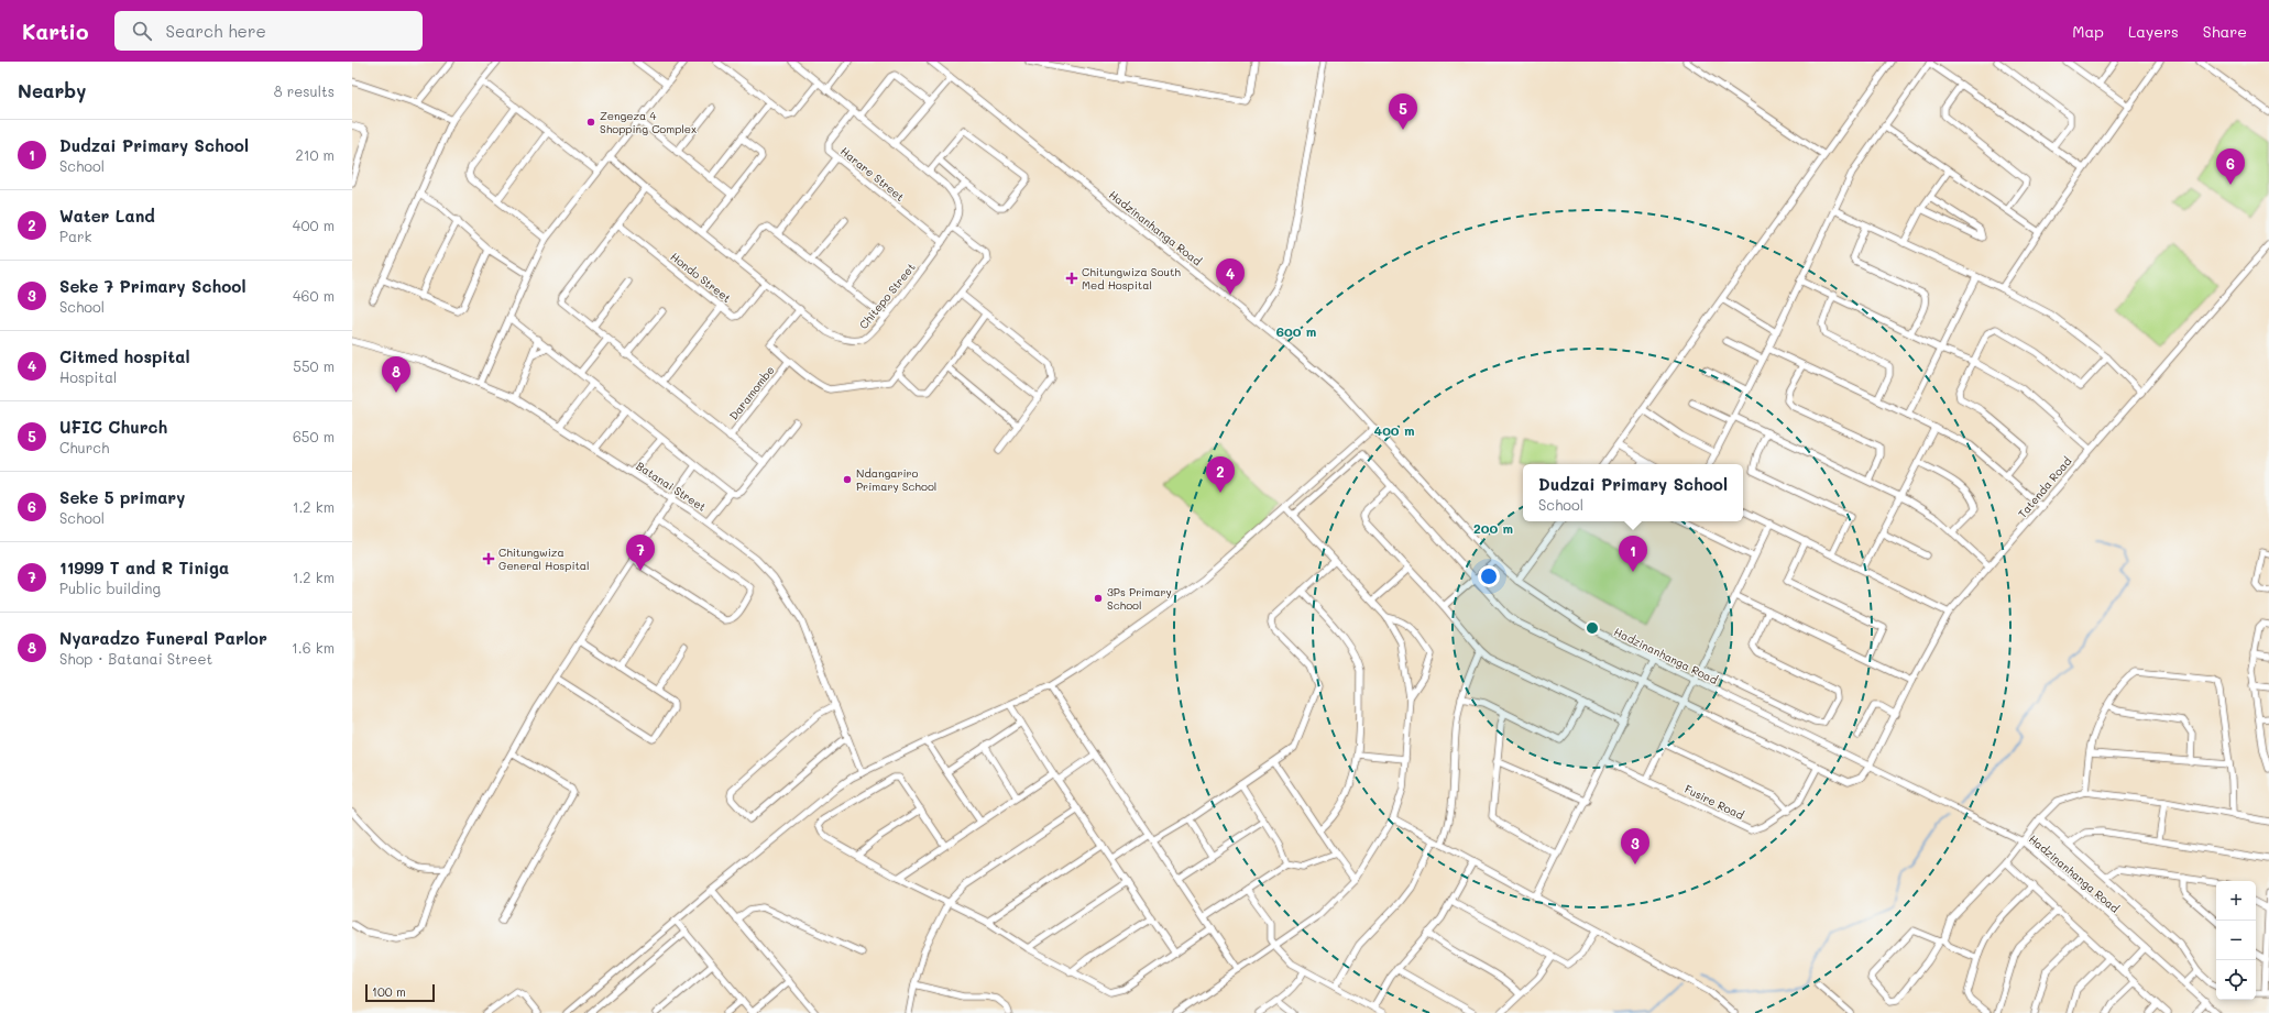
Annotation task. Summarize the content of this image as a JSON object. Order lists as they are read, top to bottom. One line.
{"streets":{"street":["Harare Street","Hadzinanhanga Road","Hondo Street","Chitepo Street","Daramombe","Batanai Street","Tatenda Road","Fusire Road"]},"crossings":[["Harare Street","Chitepo Street"],["Hadzinanhanga Road","Tatenda Road"],["Hondo Street","Chitepo Street"],["Tatenda Road","Fusire Road"]],"places":{"other":["Zengeza 4 Shopping Complex","Ndangariro Primary School","3Ps Primary School"],"health":["Chitungwiza South Med Hospital","Chitungwiza General Hospital"]},"scale_bar":"100 m","page":{"header":"Kartio","search":"Search here","nav":["Map","Layers","Share"],"heading":["Nearby","8 results"],"pins":["5","6","4","8","2","7","1","3"],"list":[{"mark":"1","name":"Dudzai Primary School","note":"School","value":"210 m"},{"mark":"2","name":"Water Land","note":"Park","value":"400 m"},{"mark":"3","name":"Seke 7 Primary School","note":"School","value":"460 m"},{"mark":"4","name":"Citmed hospital","note":"Hospital","value":"550 m"},{"mark":"5","name":"UFIC Church","note":"Church","value":"650 m"},{"mark":"6","name":"Seke 5 primary","note":"School","value":"1.2 km"},{"mark":"7","name":"11999 T and R Tiniga","note":"Public building","value":"1.2 km"},{"mark":"8","name":"Nyaradzo Funeral Parlor","note":"Shop · Batanai Street","value":"1.6 km"}],"popup":["Dudzai Primary School","School"],"map_buttons":["+","−"],"scale":"100 m"},"rings":["600 m","400 m","200 m"]}
